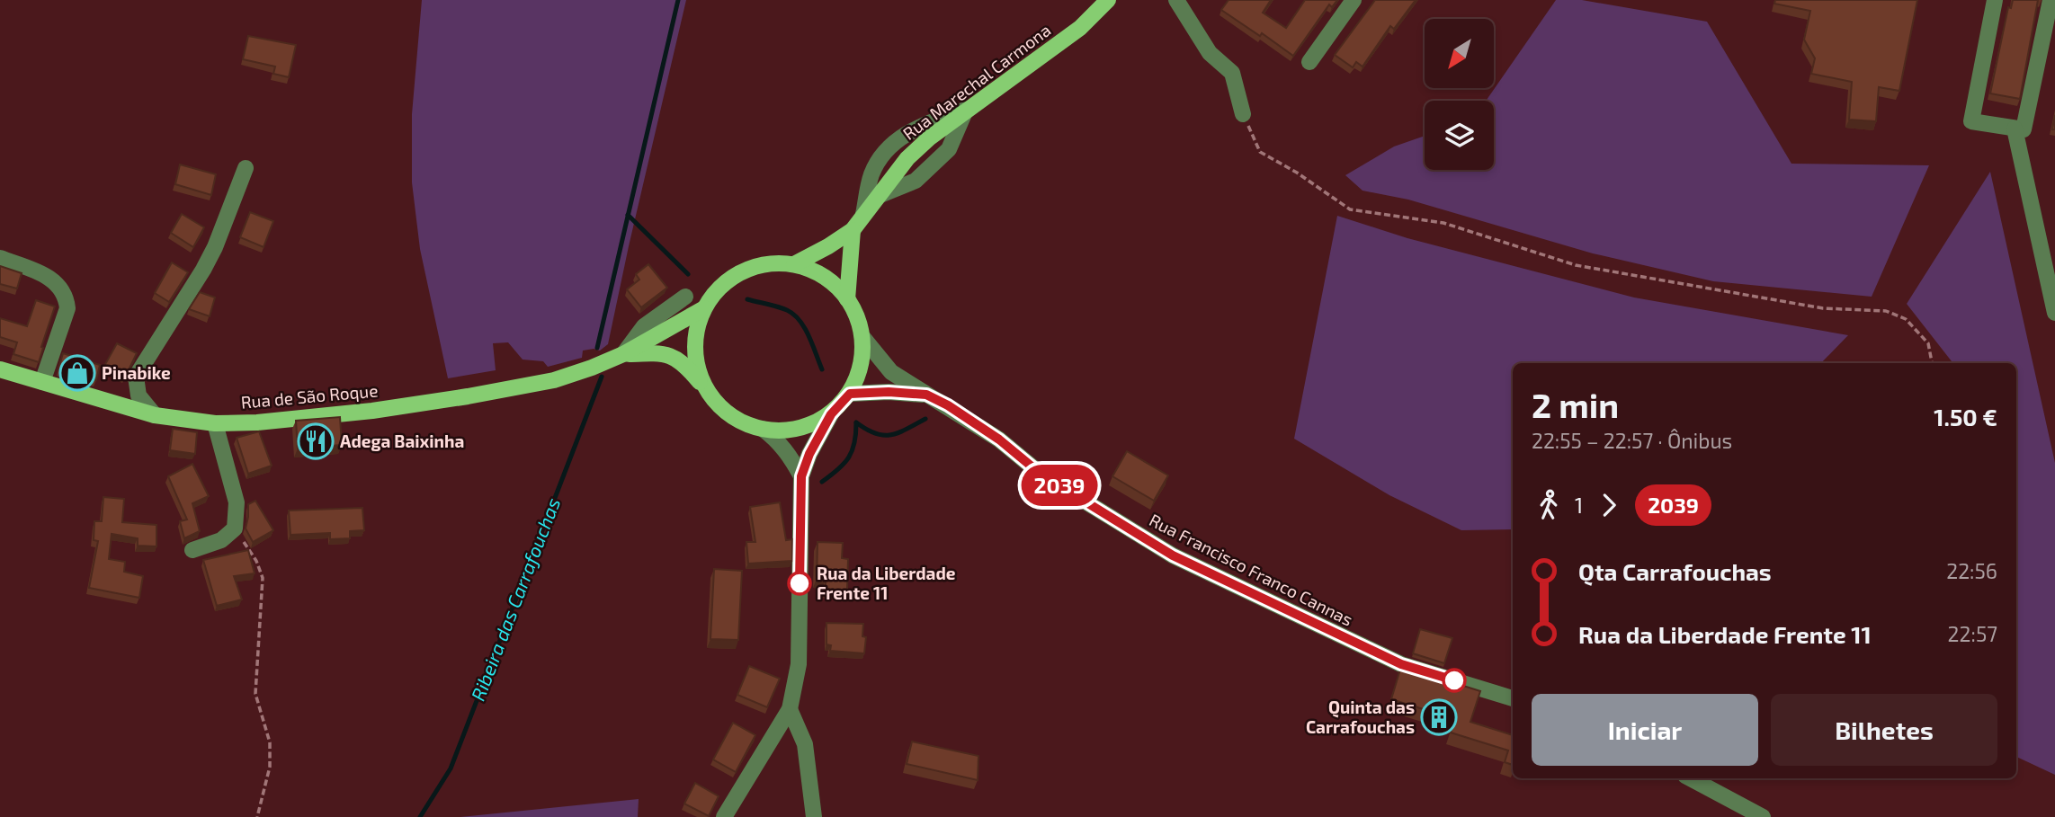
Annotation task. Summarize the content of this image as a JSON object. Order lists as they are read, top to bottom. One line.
{"streets":{"main road":["Rua Marechal Carmona","Rua de São Roque"],"street":["Rua Francisco Franco Cannas"]},"crossings":[["Rua Marechal Carmona","Rua de São Roque"],["Rua Marechal Carmona","Rua Francisco Franco Cannas"],["Rua de São Roque","Rua Francisco Franco Cannas"]],"water":["Ribeira das Carrafouchas"],"places":{"shop":["Pinabike"],"restaurant":["Adega Baixinha"],"other":["Rua da Liberdade Frente 11"],"building":["Quinta das Carrafouchas"]},"lines":["bus line 2039"],"north":"bottom left","page":{"on_map":"2039","heading":["2 min","22:55 – 22:57 · Ônibus","1.50 €"],"legs":["1","2039"],"list":[{"name":"Qta Carrafouchas","value":"22:56"},{"name":"Rua da Liberdade Frente 11","value":"22:57"}],"buttons":["Iniciar","Bilhetes"]}}
